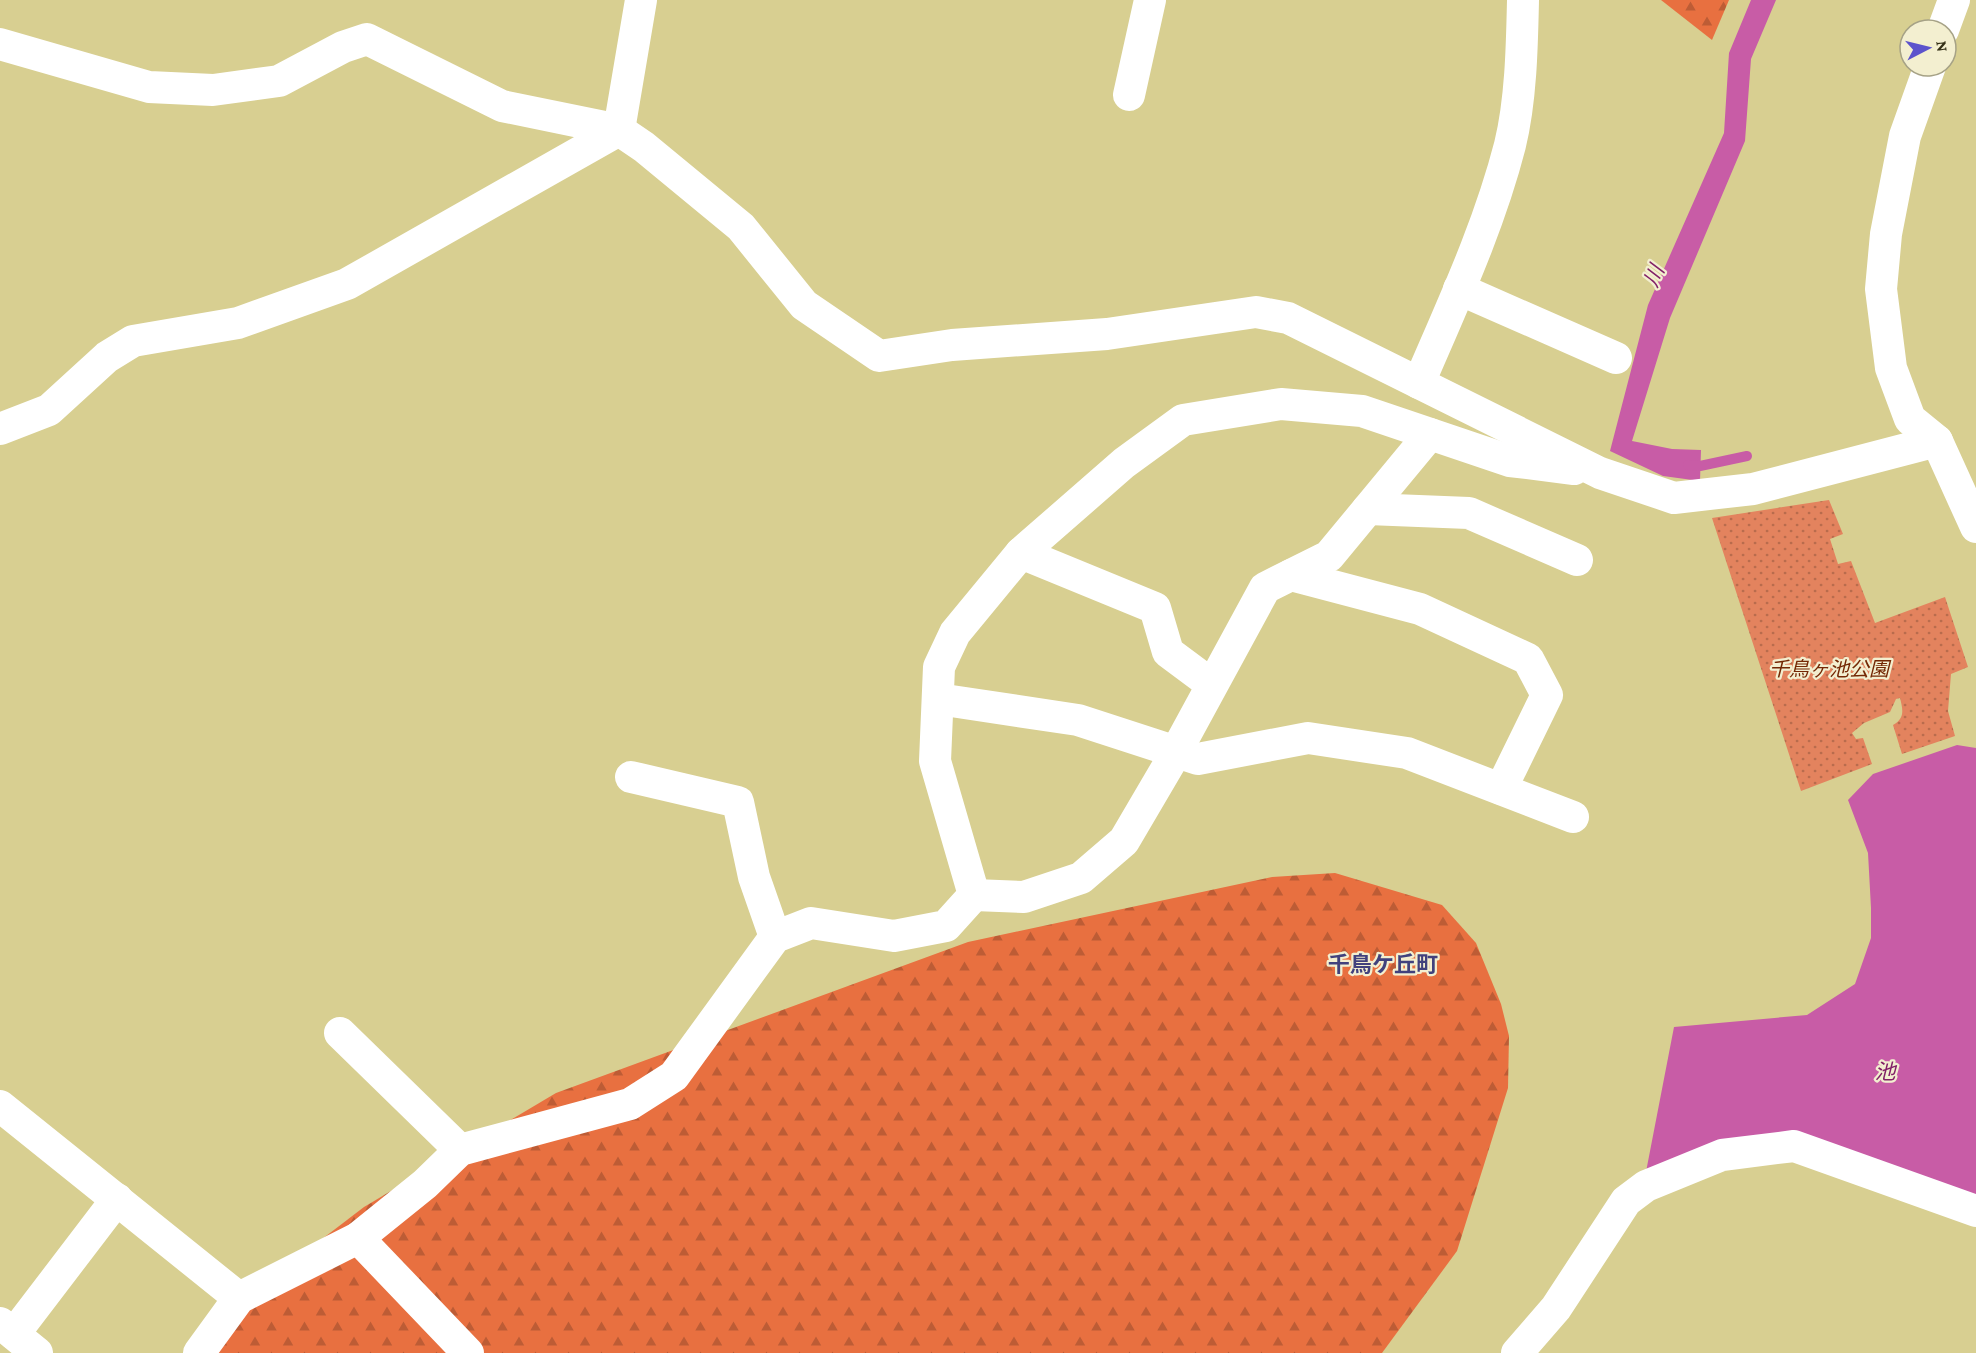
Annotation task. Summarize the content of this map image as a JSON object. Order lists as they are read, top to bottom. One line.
{"districts":["千鳥ケ丘町"],"water":["川","池"],"parks":["千鳥ヶ池公園"],"north":"right"}
